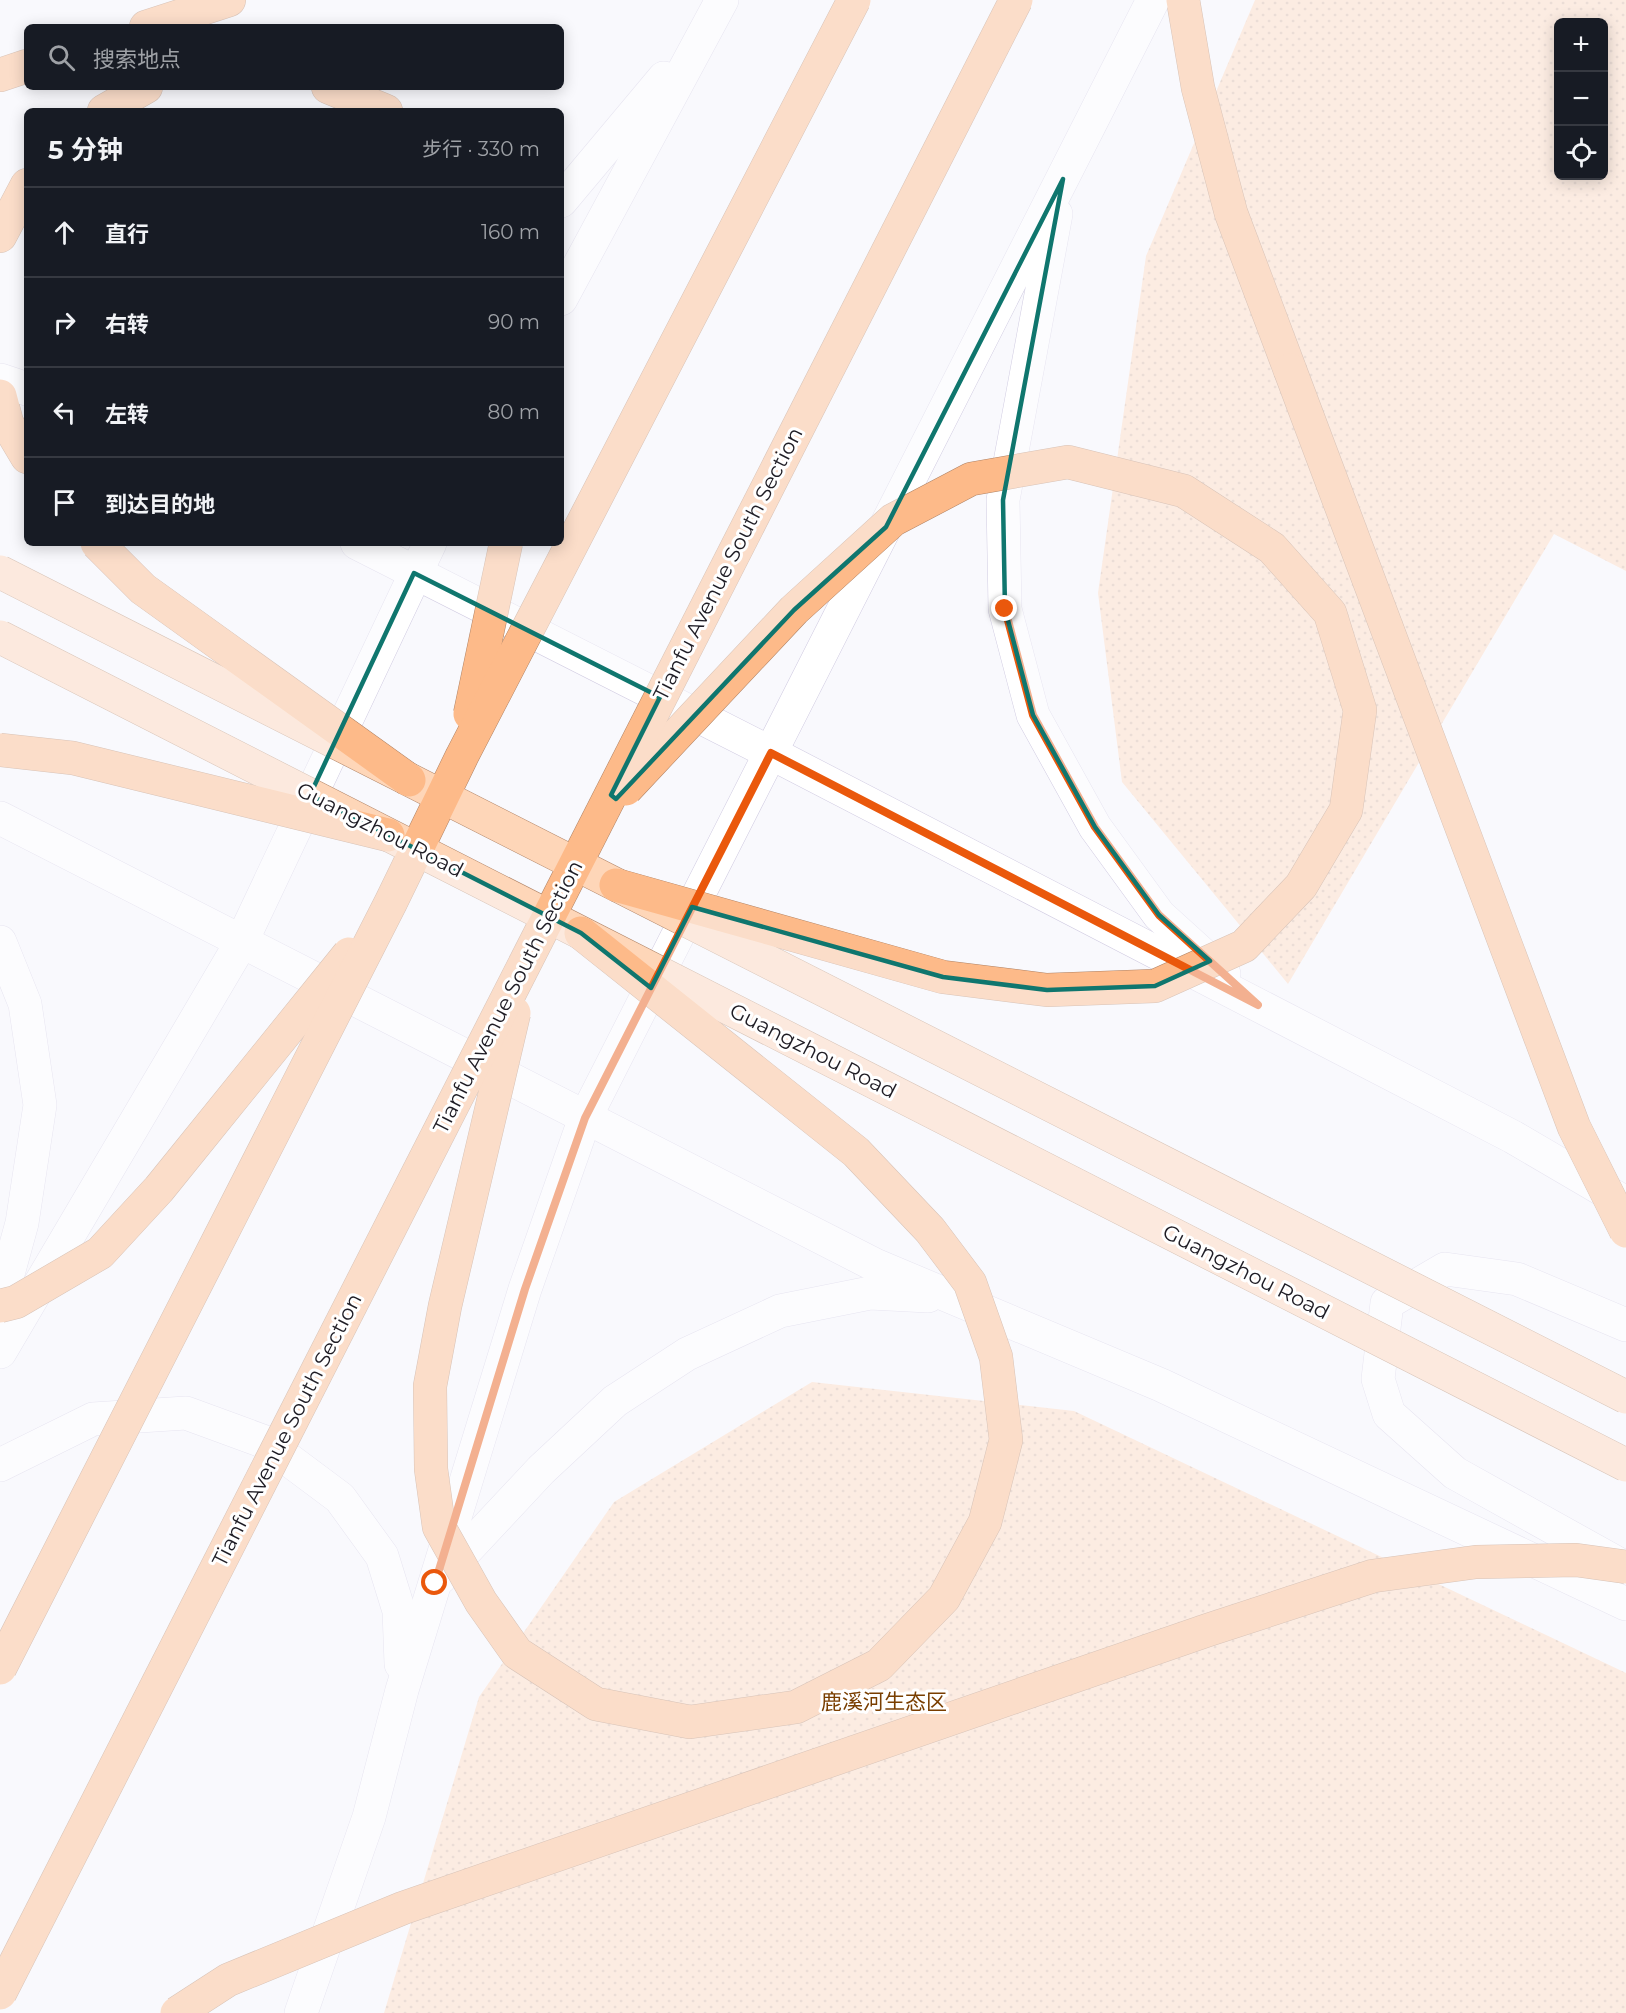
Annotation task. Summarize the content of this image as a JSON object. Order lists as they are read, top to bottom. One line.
{"streets":{"highway":["Tianfu Avenue South Section"],"main road":["Guangzhou Road"]},"parks":["鹿溪河生态区"],"page":{"map_buttons":["+","−"],"search":"搜索地点","heading":["5 分钟","步行 · 330 m"],"list":[["直行","160 m"],["右转","90 m"],["左转","80 m"],"到达目的地"]}}
